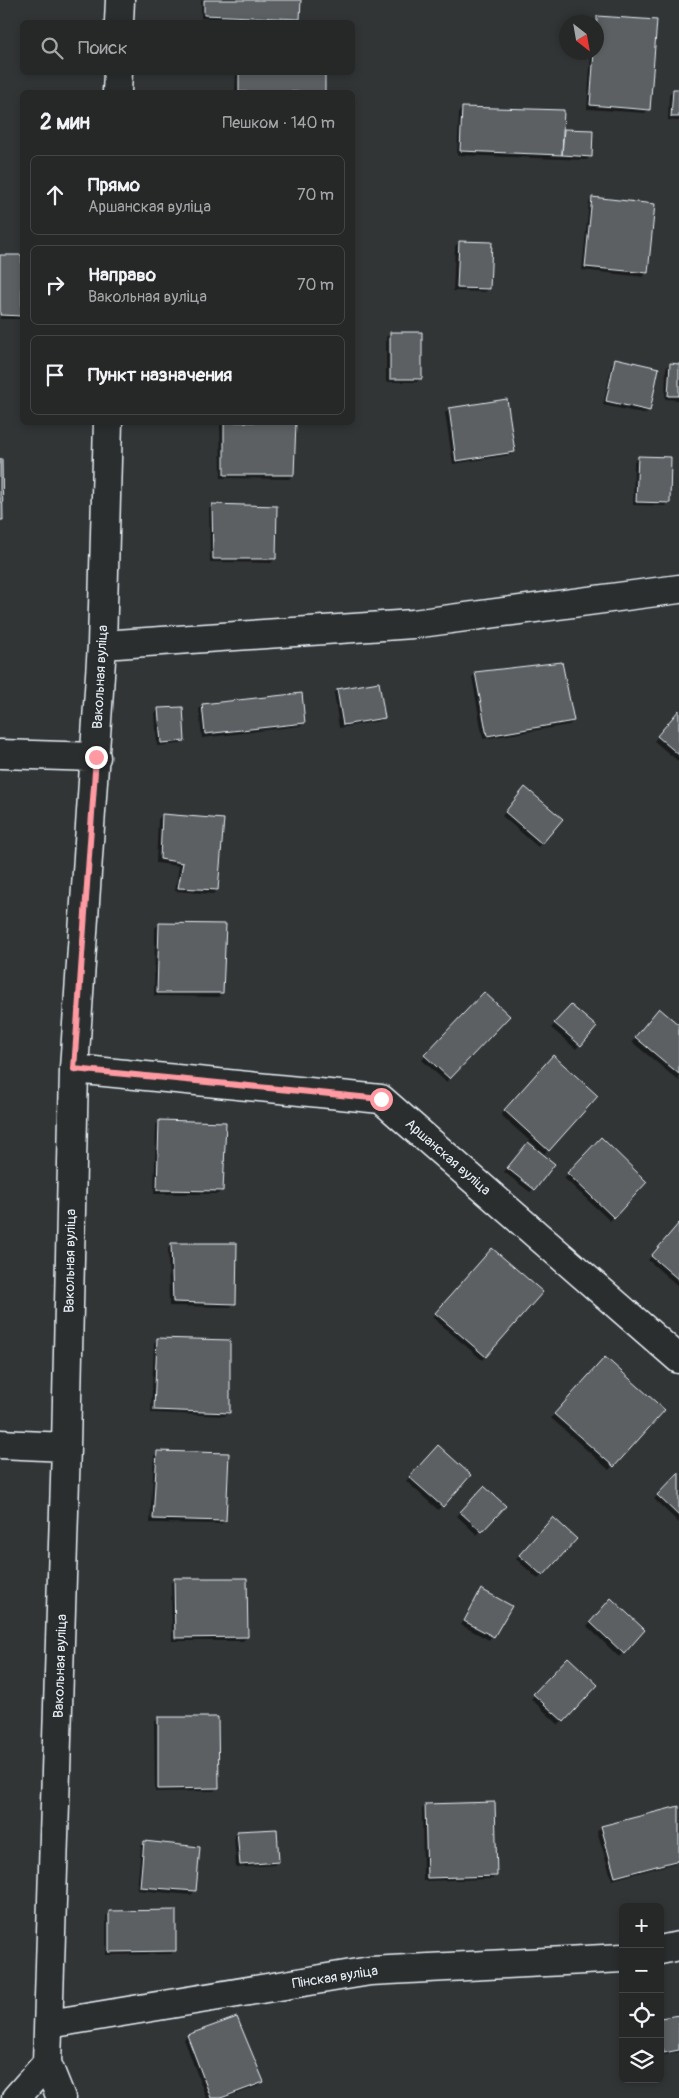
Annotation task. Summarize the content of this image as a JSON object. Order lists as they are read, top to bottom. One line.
{"streets":{"street":["Вакольная вуліца","Аршанская вуліца","Пінская вуліца"]},"crossings":[["Вакольная вуліца","Аршанская вуліца"],["Вакольная вуліца","Пінская вуліца"]],"north":"bottom right","page":{"search":"Поиск","heading":["2 мин","Пешком · 140 m"],"list":[["Прямо","Аршанская вуліца","70 m"],["Направо","Вакольная вуліца","70 m"],"Пункт назначения"],"map_buttons":["+","−"]}}
